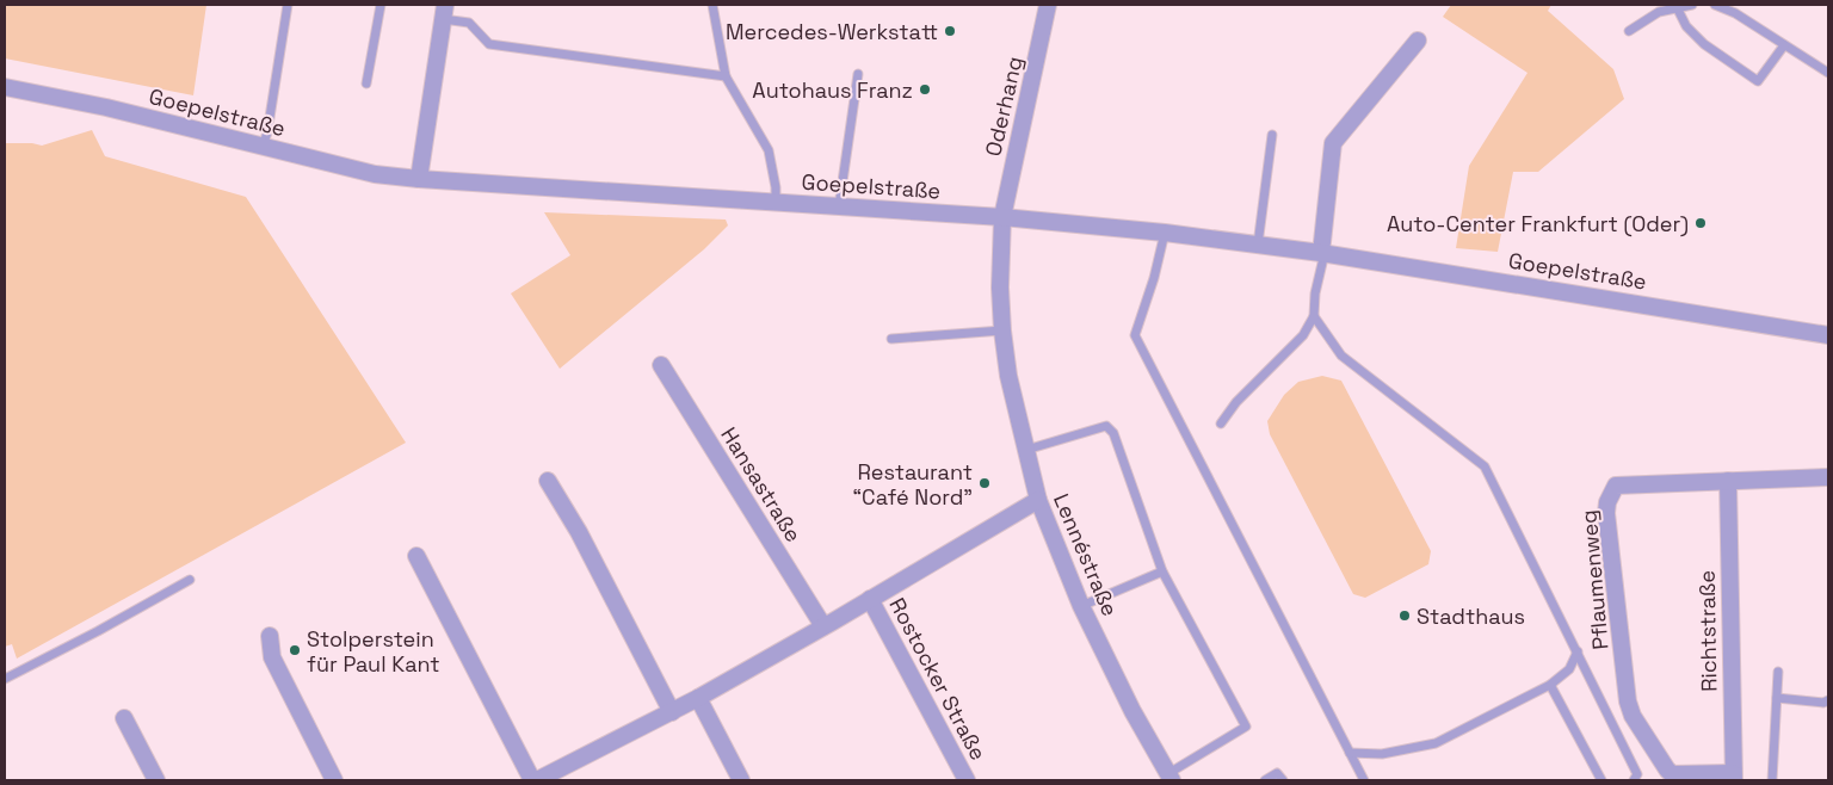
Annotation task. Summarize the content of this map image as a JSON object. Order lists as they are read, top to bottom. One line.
{"streets":{"street":["Oderhang","Goepelstraße","Hansastraße","Lennéstraße","Pflaumenweg","Richtstraße","Rostocker Straße"]},"crossings":[["Oderhang","Goepelstraße"],["Oderhang","Lennéstraße"],["Goepelstraße","Lennéstraße"],["Pflaumenweg","Richtstraße"]],"places":["Mercedes-Werkstatt","Autohaus Franz","Auto-Center Frankfurt (Oder)","Restaurant “Café Nord”","Stadthaus","Stolperstein für Paul Kant"]}
